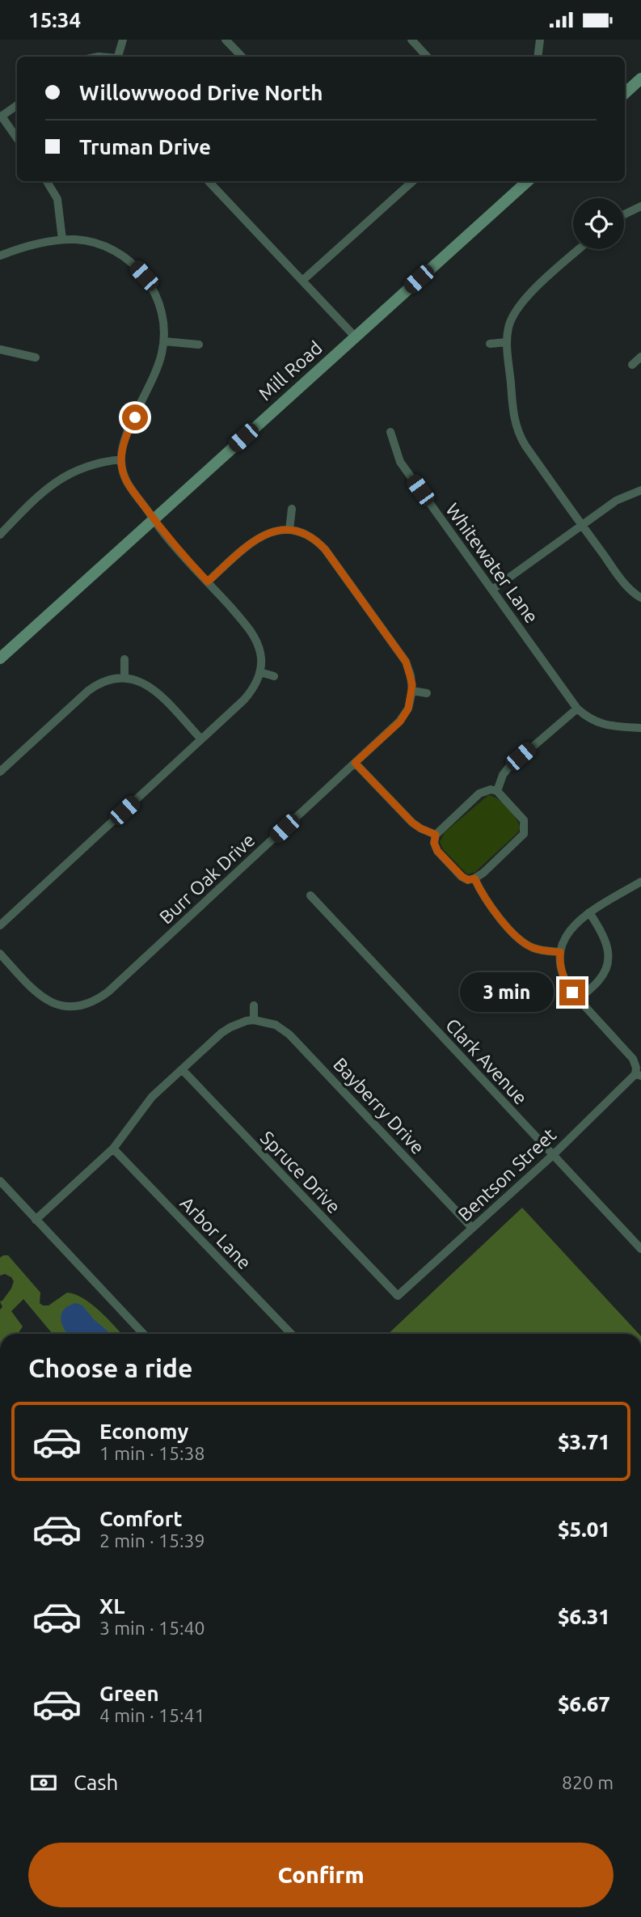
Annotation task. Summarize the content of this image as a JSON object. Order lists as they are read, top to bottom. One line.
{"streets":{"street":["Mill Road","Whitewater Lane","Burr Oak Drive","Clark Avenue","Bayberry Drive","Spruce Drive","Bentson Street","Arbor Lane"]},"crossings":[["Clark Avenue","Bentson Street"],["Bayberry Drive","Bentson Street"],["Spruce Drive","Bentson Street"]],"page":{"status":"15:34","banner":["Willowwood Drive North","Truman Drive"],"bubble":"3 min","heading":"Choose a ride","list":[{"name":"Economy","note":"1 min · 15:38","value":"$3.71"},{"name":"Comfort","note":"2 min · 15:39","value":"$5.01"},{"name":"XL","note":"3 min · 15:40","value":"$6.31"},{"name":"Green","note":"4 min · 15:41","value":"$6.67"}],"pay":["Cash","820 m"],"buttons":"Confirm"}}
